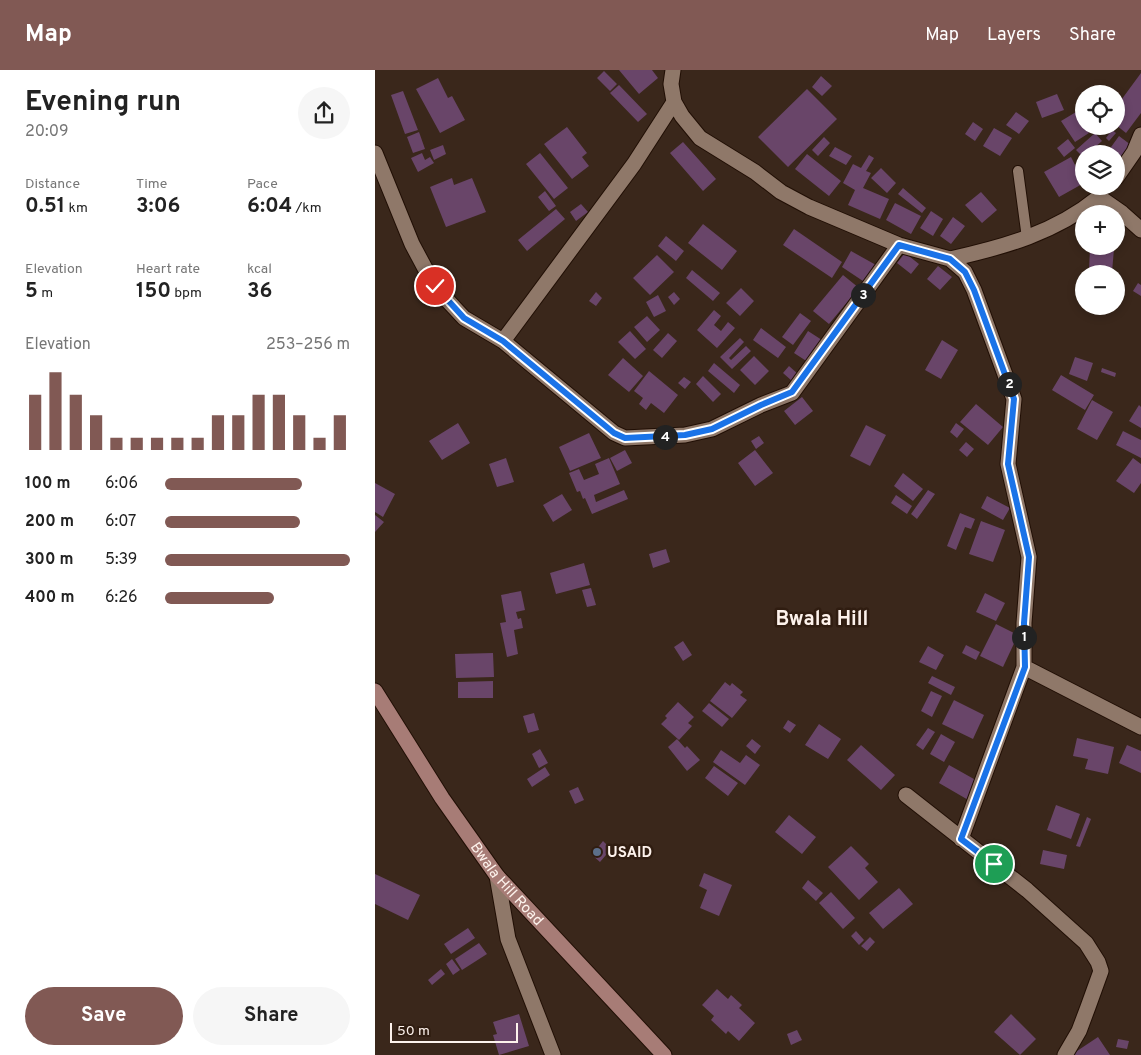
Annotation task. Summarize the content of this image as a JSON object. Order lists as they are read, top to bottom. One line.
{"streets":{"street":["Bwala Hill Road"]},"districts":["Bwala Hill"],"places":["USAID"],"scale_bar":"50 m","page":{"header":"Map","nav":["Map","Layers","Share"],"heading":["Evening run","20:09"],"map_buttons":["+","−"],"stats":[["Distance","0.51 km"],["Time","3:06"],["Pace","6:04 /km"],["Elevation","5 m"],["Heart rate","150 bpm"],["kcal","36"]],"pins":["3","2","4","1"],"chart":["Elevation","253–256 m"],"list":[{"name":"100 m","note":"6:06"},{"name":"200 m","note":"6:07"},{"name":"300 m","note":"5:39"},{"name":"400 m","note":"6:26"}],"buttons":["Save","Share"],"scale":"50 m"}}
